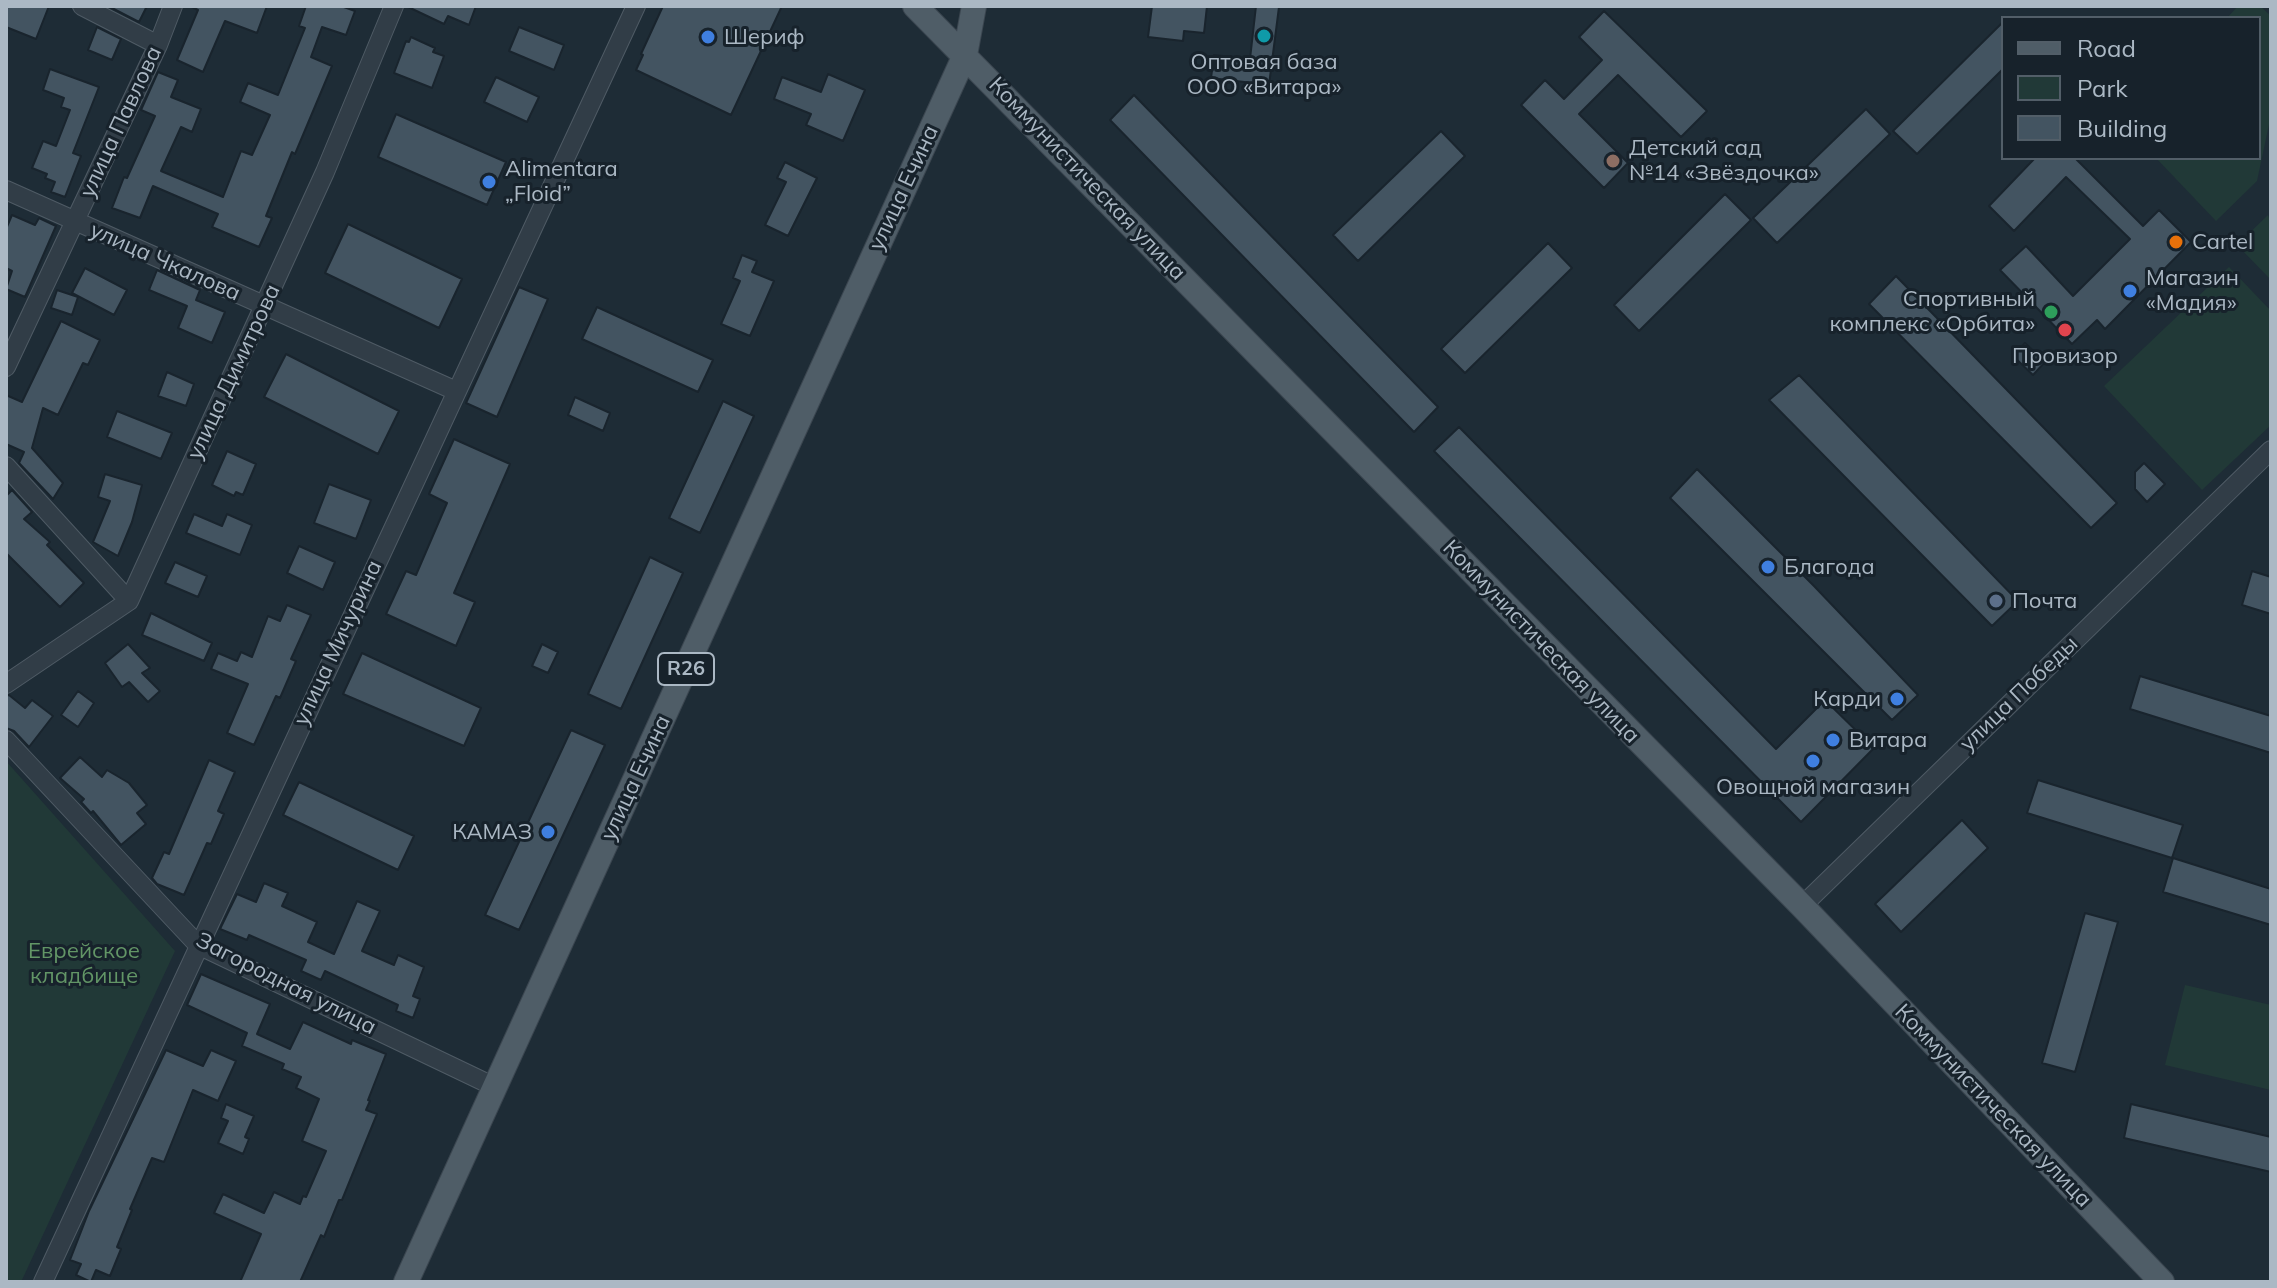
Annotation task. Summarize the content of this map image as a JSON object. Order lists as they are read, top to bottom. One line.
{"streets":{"main road":["Коммунистическая улица","улица Ечина","R26"],"street":["улица Павлова","улица Чкалова","улица Димитрова","улица Мичурина","улица Победы","Загородная улица"]},"crossings":[["улица Павлова","улица Чкалова"],["Коммунистическая улица","улица Ечина"],["Коммунистическая улица","R26"],["Коммунистическая улица","улица Победы"],["улица Ечина","R26"],["улица Ечина","Загородная улица"],["улица Чкалова","улица Димитрова"],["улица Чкалова","улица Мичурина"],["улица Мичурина","Загородная улица"]],"parks":["Еврейское кладбище"],"places":["Оптовая база ООО «Витара»","Шериф","Детский сад №14 «Звёздочка»","Alimentara „Floid”","Cartel","Магазин «Мадия»","Спортивный комплекс «Орбита»","Провизор","Благода","Почта","Карди","Витара","Овощной магазин","КАМАЗ"],"legend":["Road","Park","Building"]}
